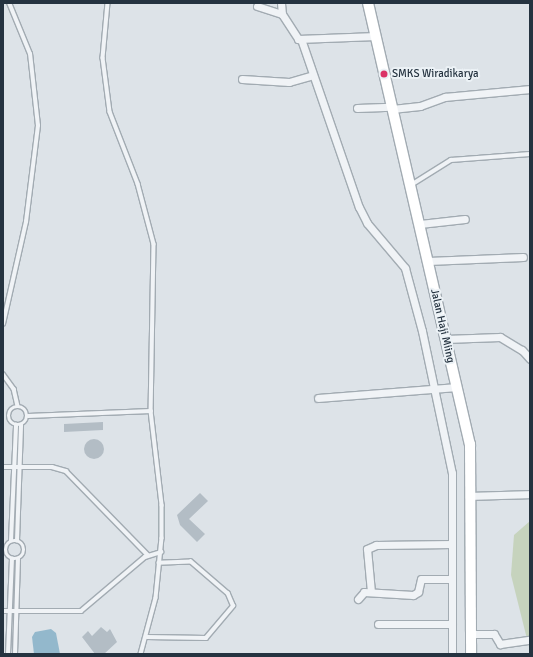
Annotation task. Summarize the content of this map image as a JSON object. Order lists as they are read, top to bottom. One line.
{"streets":{"main road":["Jalan Haji Miing"]},"places":["SMKS Wiradikarya"]}
